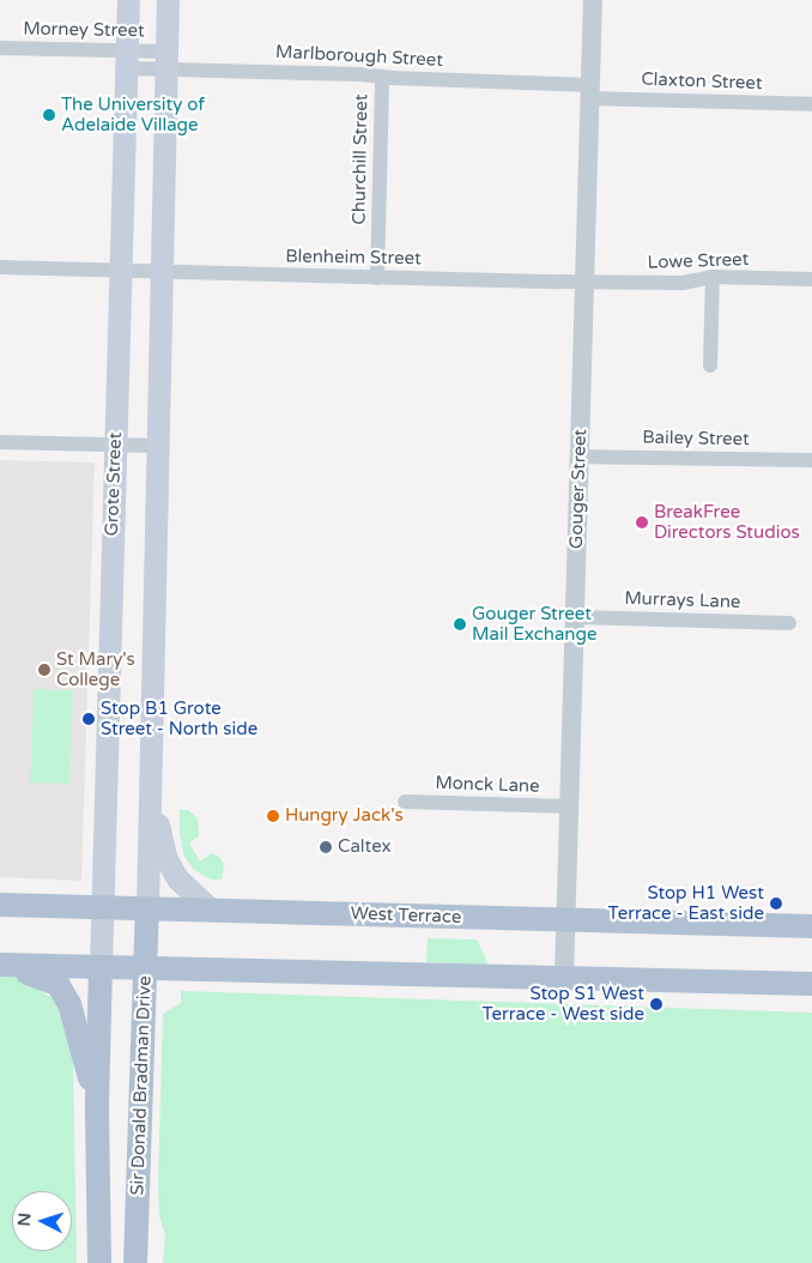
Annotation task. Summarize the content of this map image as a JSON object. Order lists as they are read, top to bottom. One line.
{"streets":{"main road":["Grote Street","West Terrace","Sir Donald Bradman Drive"],"street":["Morney Street","Marlborough Street","Claxton Street","Churchill Street","Blenheim Street","Lowe Street","Bailey Street","Gouger Street","Murrays Lane","Monck Lane"]},"crossings":[["Morney Street","Marlborough Street"],["Morney Street","Grote Street"],["Marlborough Street","Claxton Street"],["Marlborough Street","Churchill Street"],["Marlborough Street","Gouger Street"],["Claxton Street","Gouger Street"],["Churchill Street","Blenheim Street"],["Blenheim Street","Lowe Street"],["Blenheim Street","Grote Street"],["Blenheim Street","Gouger Street"],["Lowe Street","Gouger Street"],["Bailey Street","Gouger Street"],["Grote Street","West Terrace"],["Gouger Street","Murrays Lane"],["Gouger Street","Monck Lane"],["Gouger Street","West Terrace"],["West Terrace","Sir Donald Bradman Drive"]],"places":["The University of Adelaide Village","BreakFree Directors Studios","Gouger Street Mail Exchange","St Mary's College","Stop B1 Grote Street - North side","Hungry Jack's","Caltex","Stop H1 West Terrace - East side","Stop S1 West Terrace - West side"],"north":"left"}
